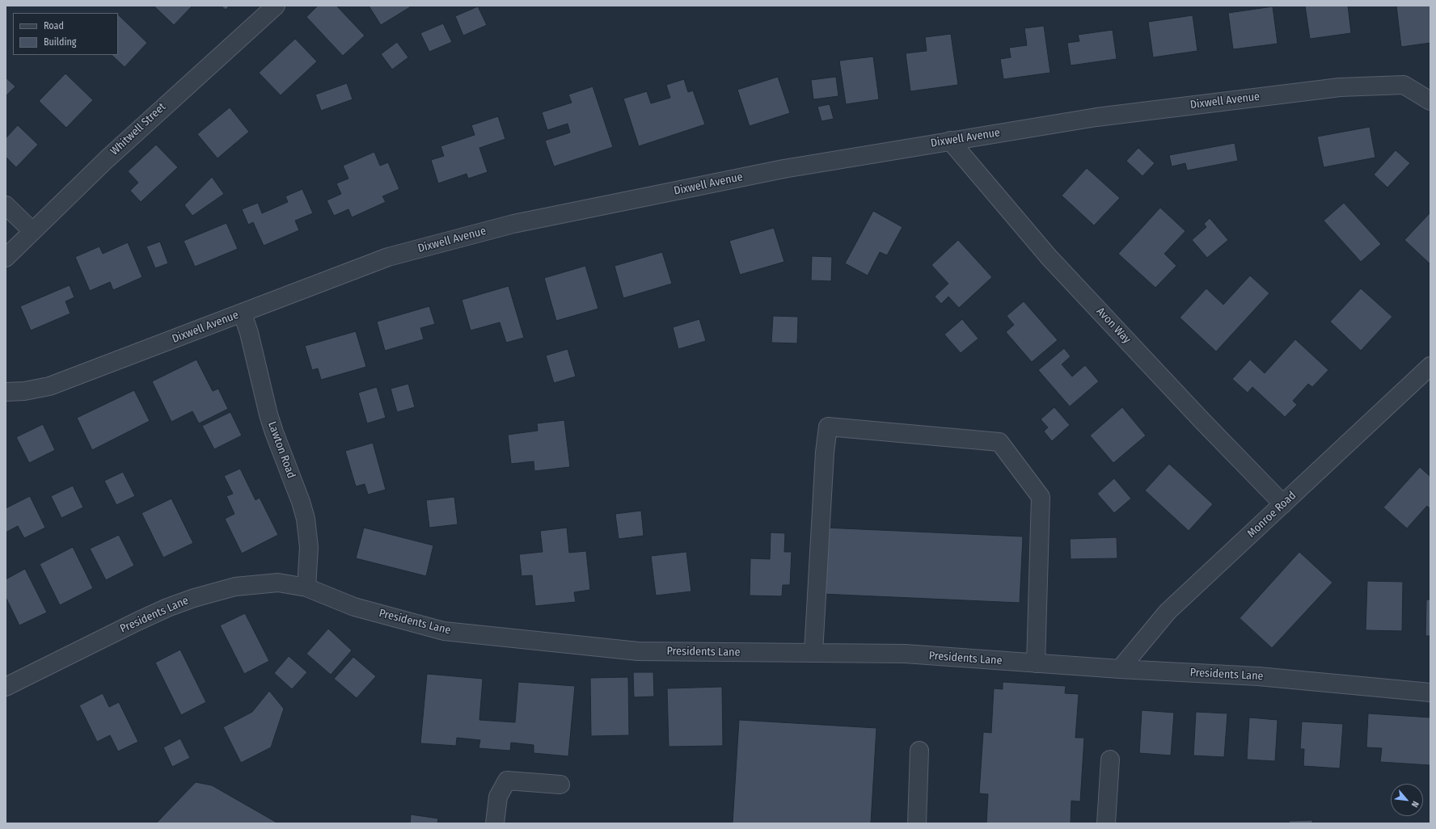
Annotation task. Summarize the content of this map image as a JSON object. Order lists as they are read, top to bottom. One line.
{"streets":{"street":["Dixwell Avenue","Whitwell Street","Avon Way","Lawton Road","Monroe Road","Presidents Lane"]},"crossings":[["Dixwell Avenue","Avon Way"],["Dixwell Avenue","Lawton Road"],["Avon Way","Monroe Road"],["Lawton Road","Presidents Lane"],["Monroe Road","Presidents Lane"]],"legend":["Road","Building"],"north":"bottom right"}
